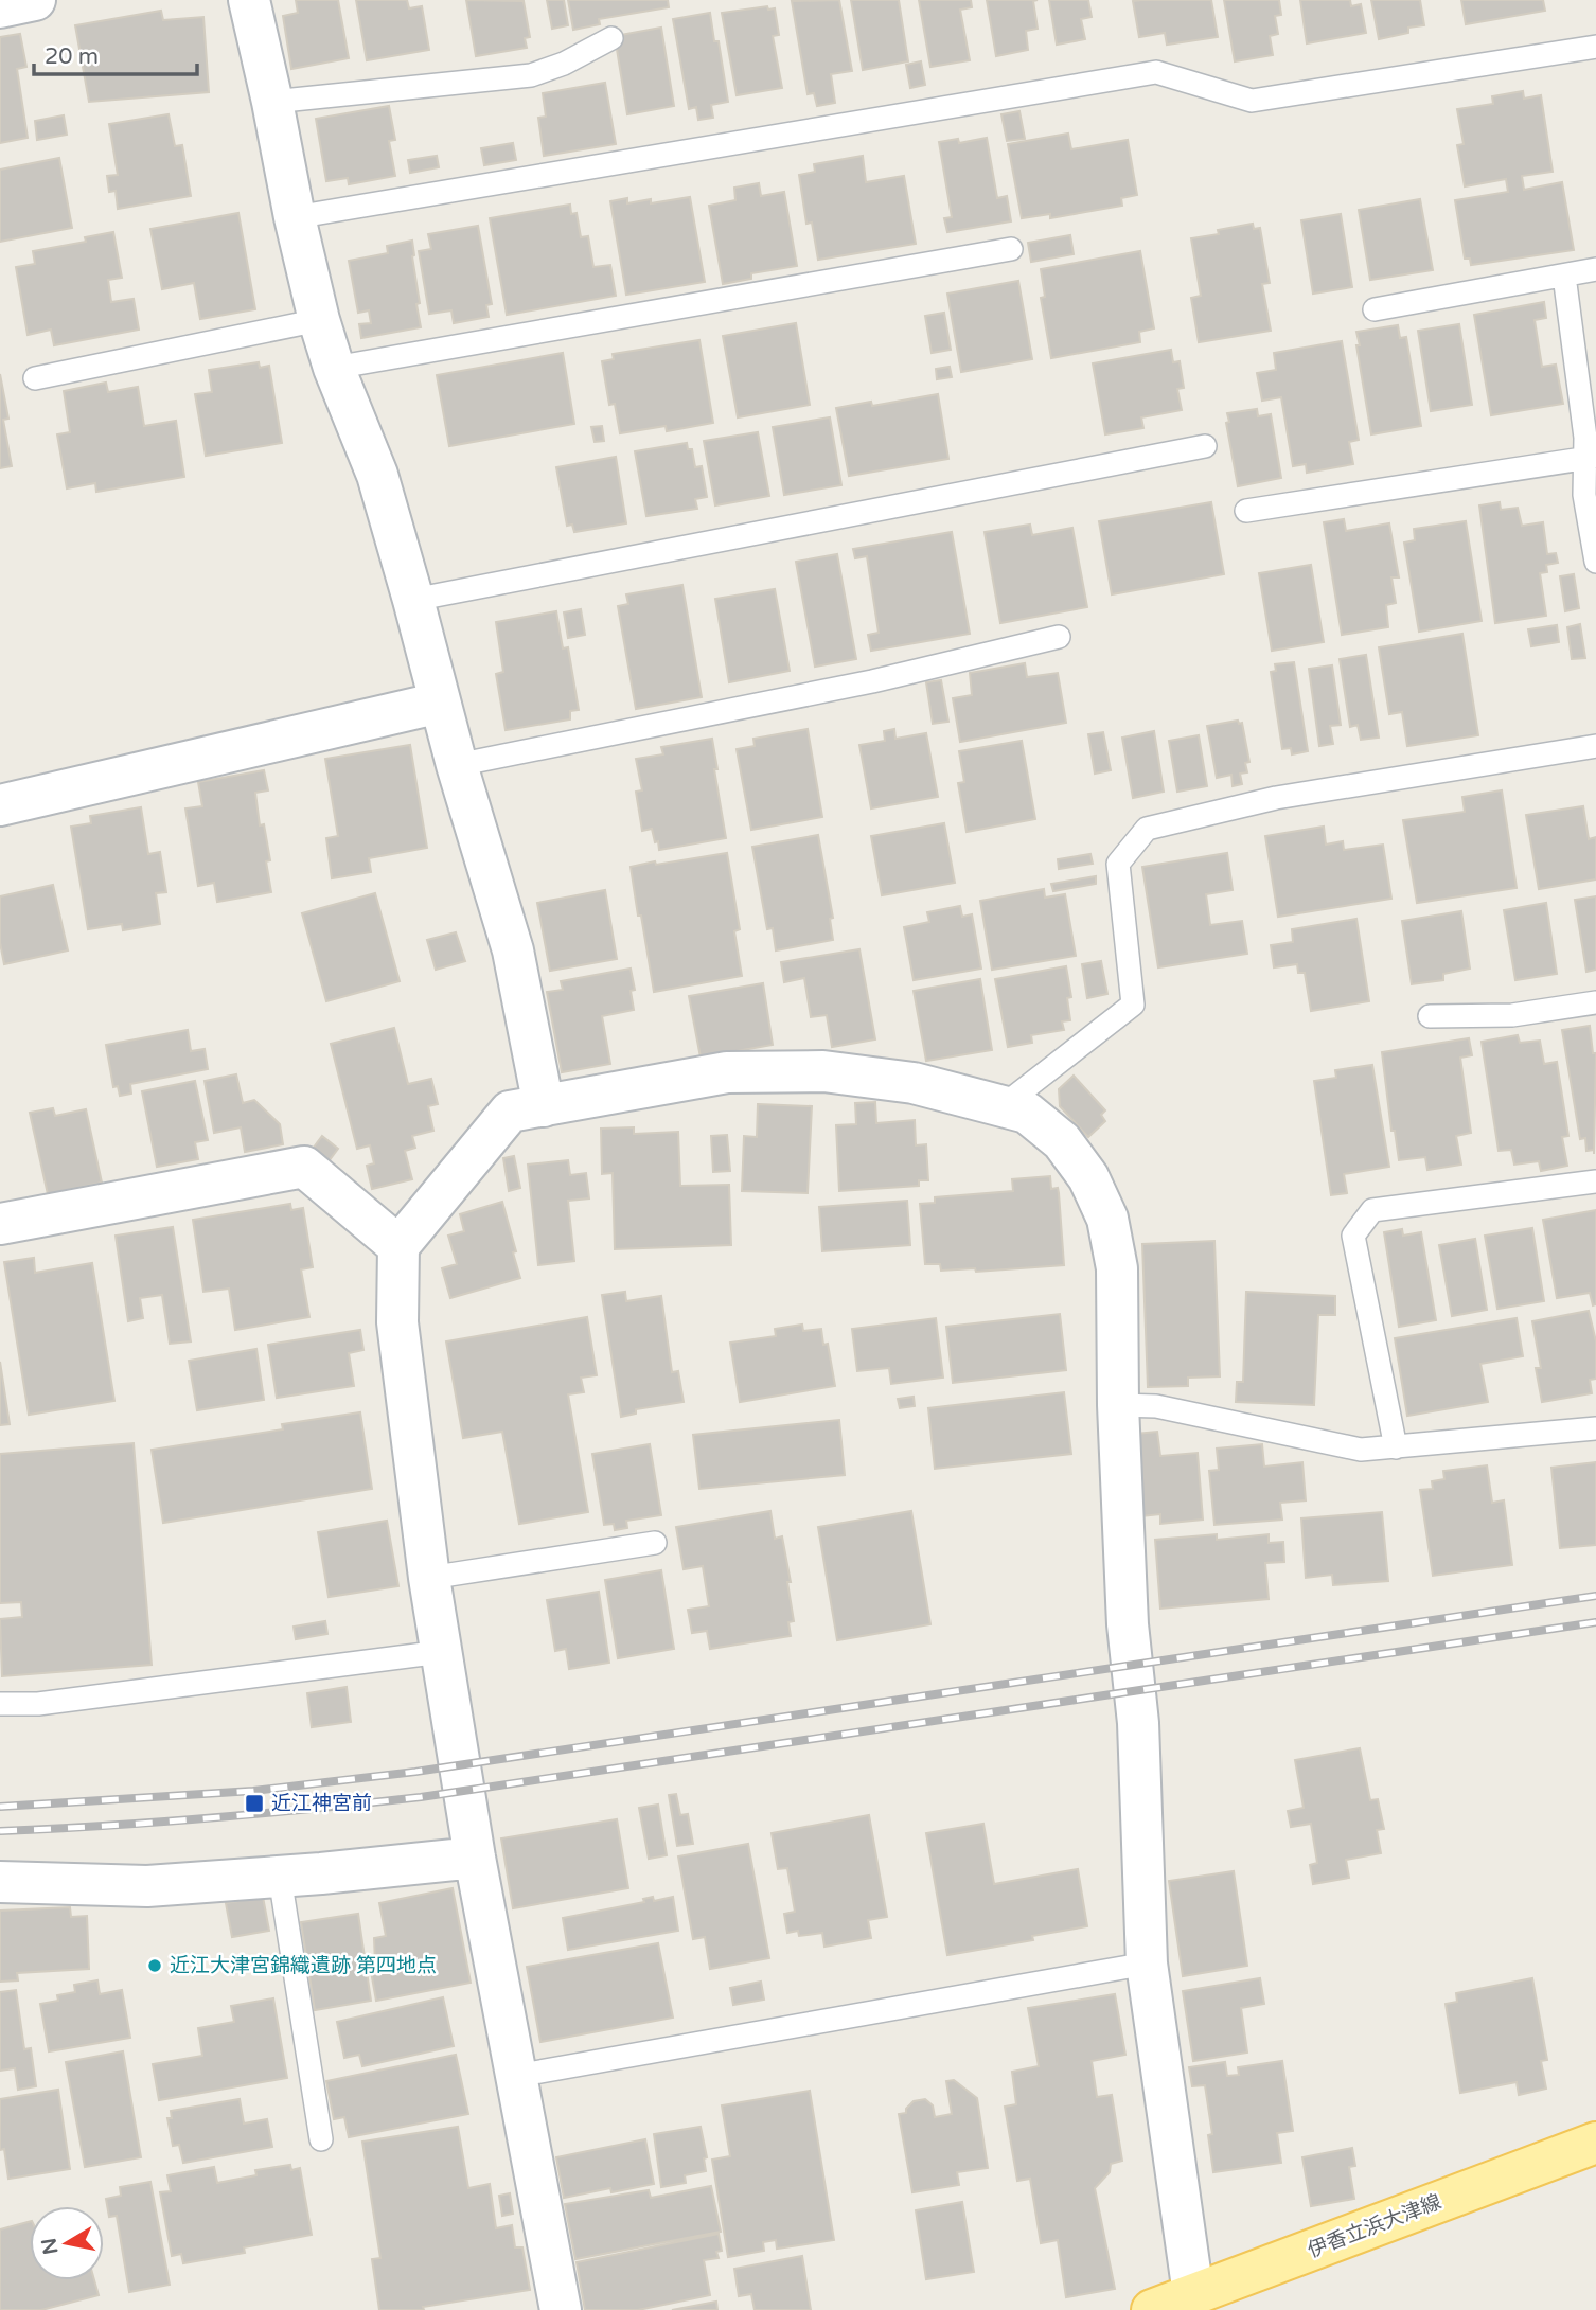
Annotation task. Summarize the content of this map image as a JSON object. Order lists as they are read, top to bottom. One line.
{"streets":{"main road":["伊香立浜大津線"]},"places":{"transit":["近江神宮前"],"other":["近江大津宮錦織遺跡 第四地点"]},"scale_bar":"20 m","north":"left"}
